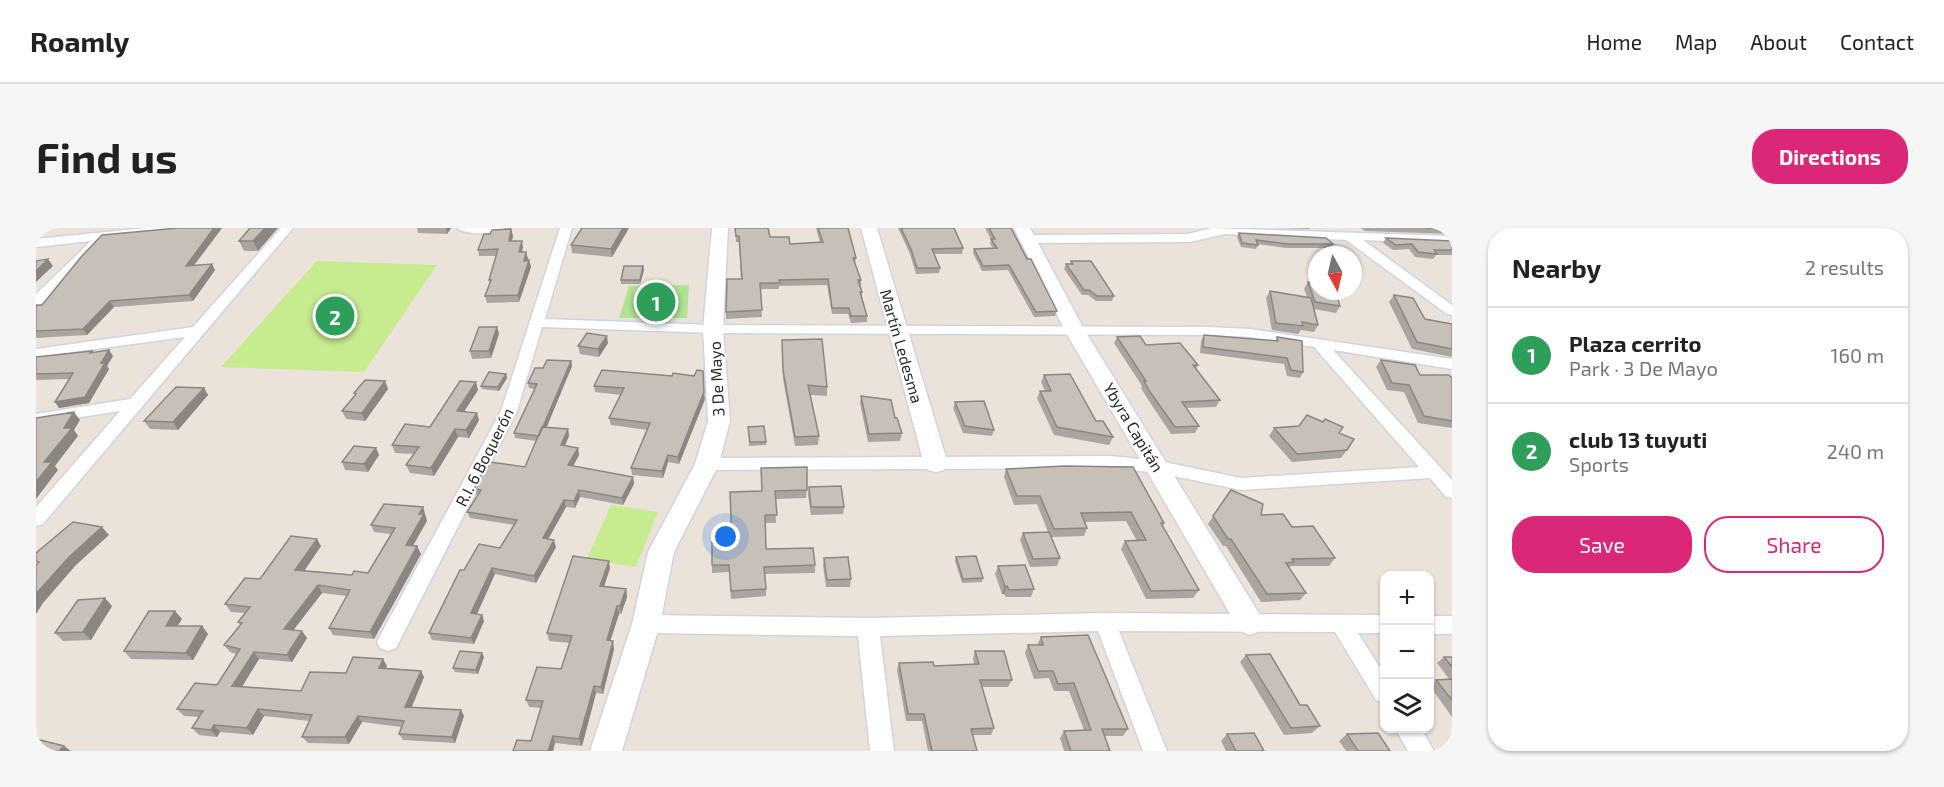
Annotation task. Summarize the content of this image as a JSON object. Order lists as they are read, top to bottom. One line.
{"streets":{"street":["Martín Ledesma","3 De Mayo","Ybyra Capitán","R.I. 6 Boquerón"]},"north":"bottom","page":{"header":"Roamly","nav":["Home","Map","About","Contact"],"buttons":["Directions",["Save","Share"]],"title":"Find us","heading":["Nearby","2 results"],"pins":["1","2"],"list":[{"mark":"1","name":"Plaza cerrito","note":"Park · 3 De Mayo","value":"160 m"},{"mark":"2","name":"club 13 tuyuti","note":"Sports","value":"240 m"}],"map_buttons":["+","−"]}}
